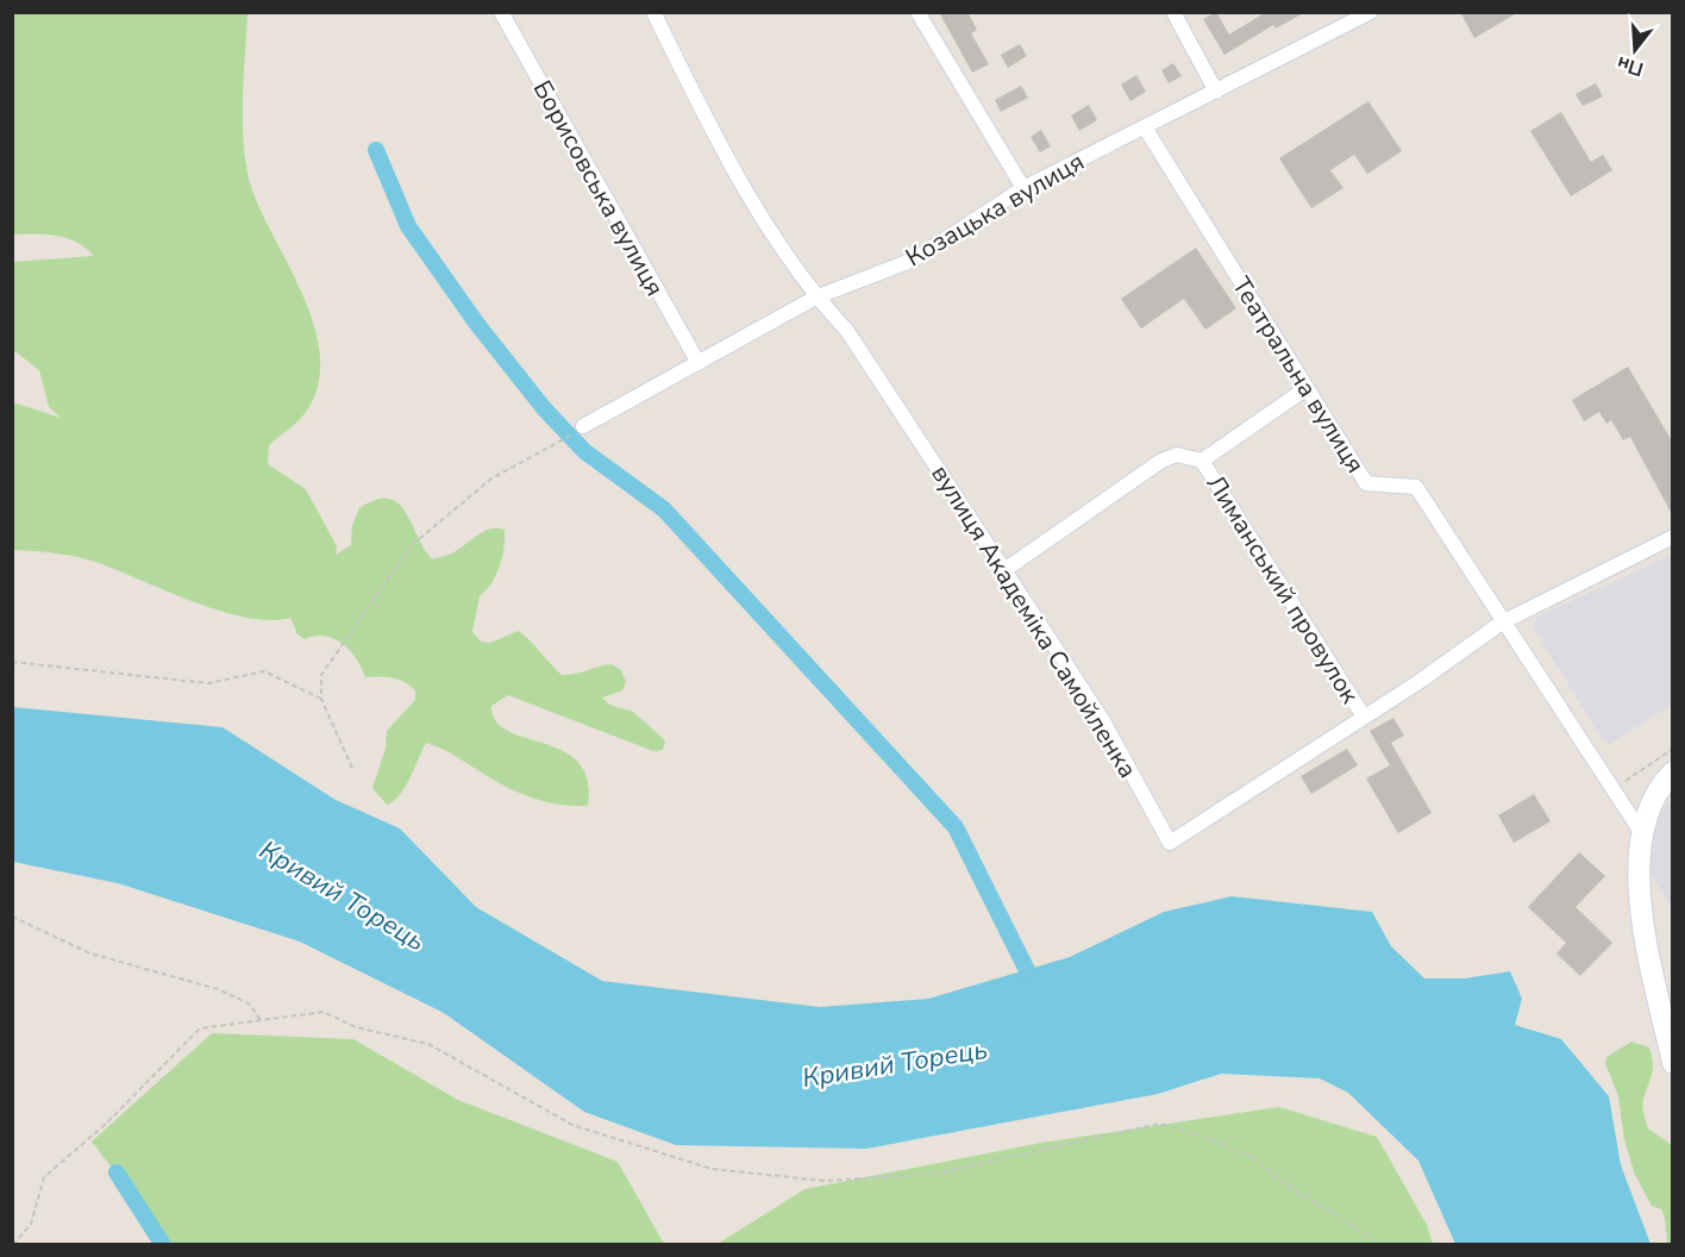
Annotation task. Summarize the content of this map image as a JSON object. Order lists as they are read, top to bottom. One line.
{"streets":{"street":["Борисовська вулиця","Козацька вулиця","Театральна вулиця","Лиманський провулок","вулиця Академіка Самойленка"]},"crossings":[["Борисовська вулиця","Козацька вулиця"],["Козацька вулиця","Театральна вулиця"],["Козацька вулиця","вулиця Академіка Самойленка"],["Театральна вулиця","вулиця Академіка Самойленка"],["Лиманський провулок","вулиця Академіка Самойленка"]],"water":["Кривий Торець"],"north":"bottom"}
